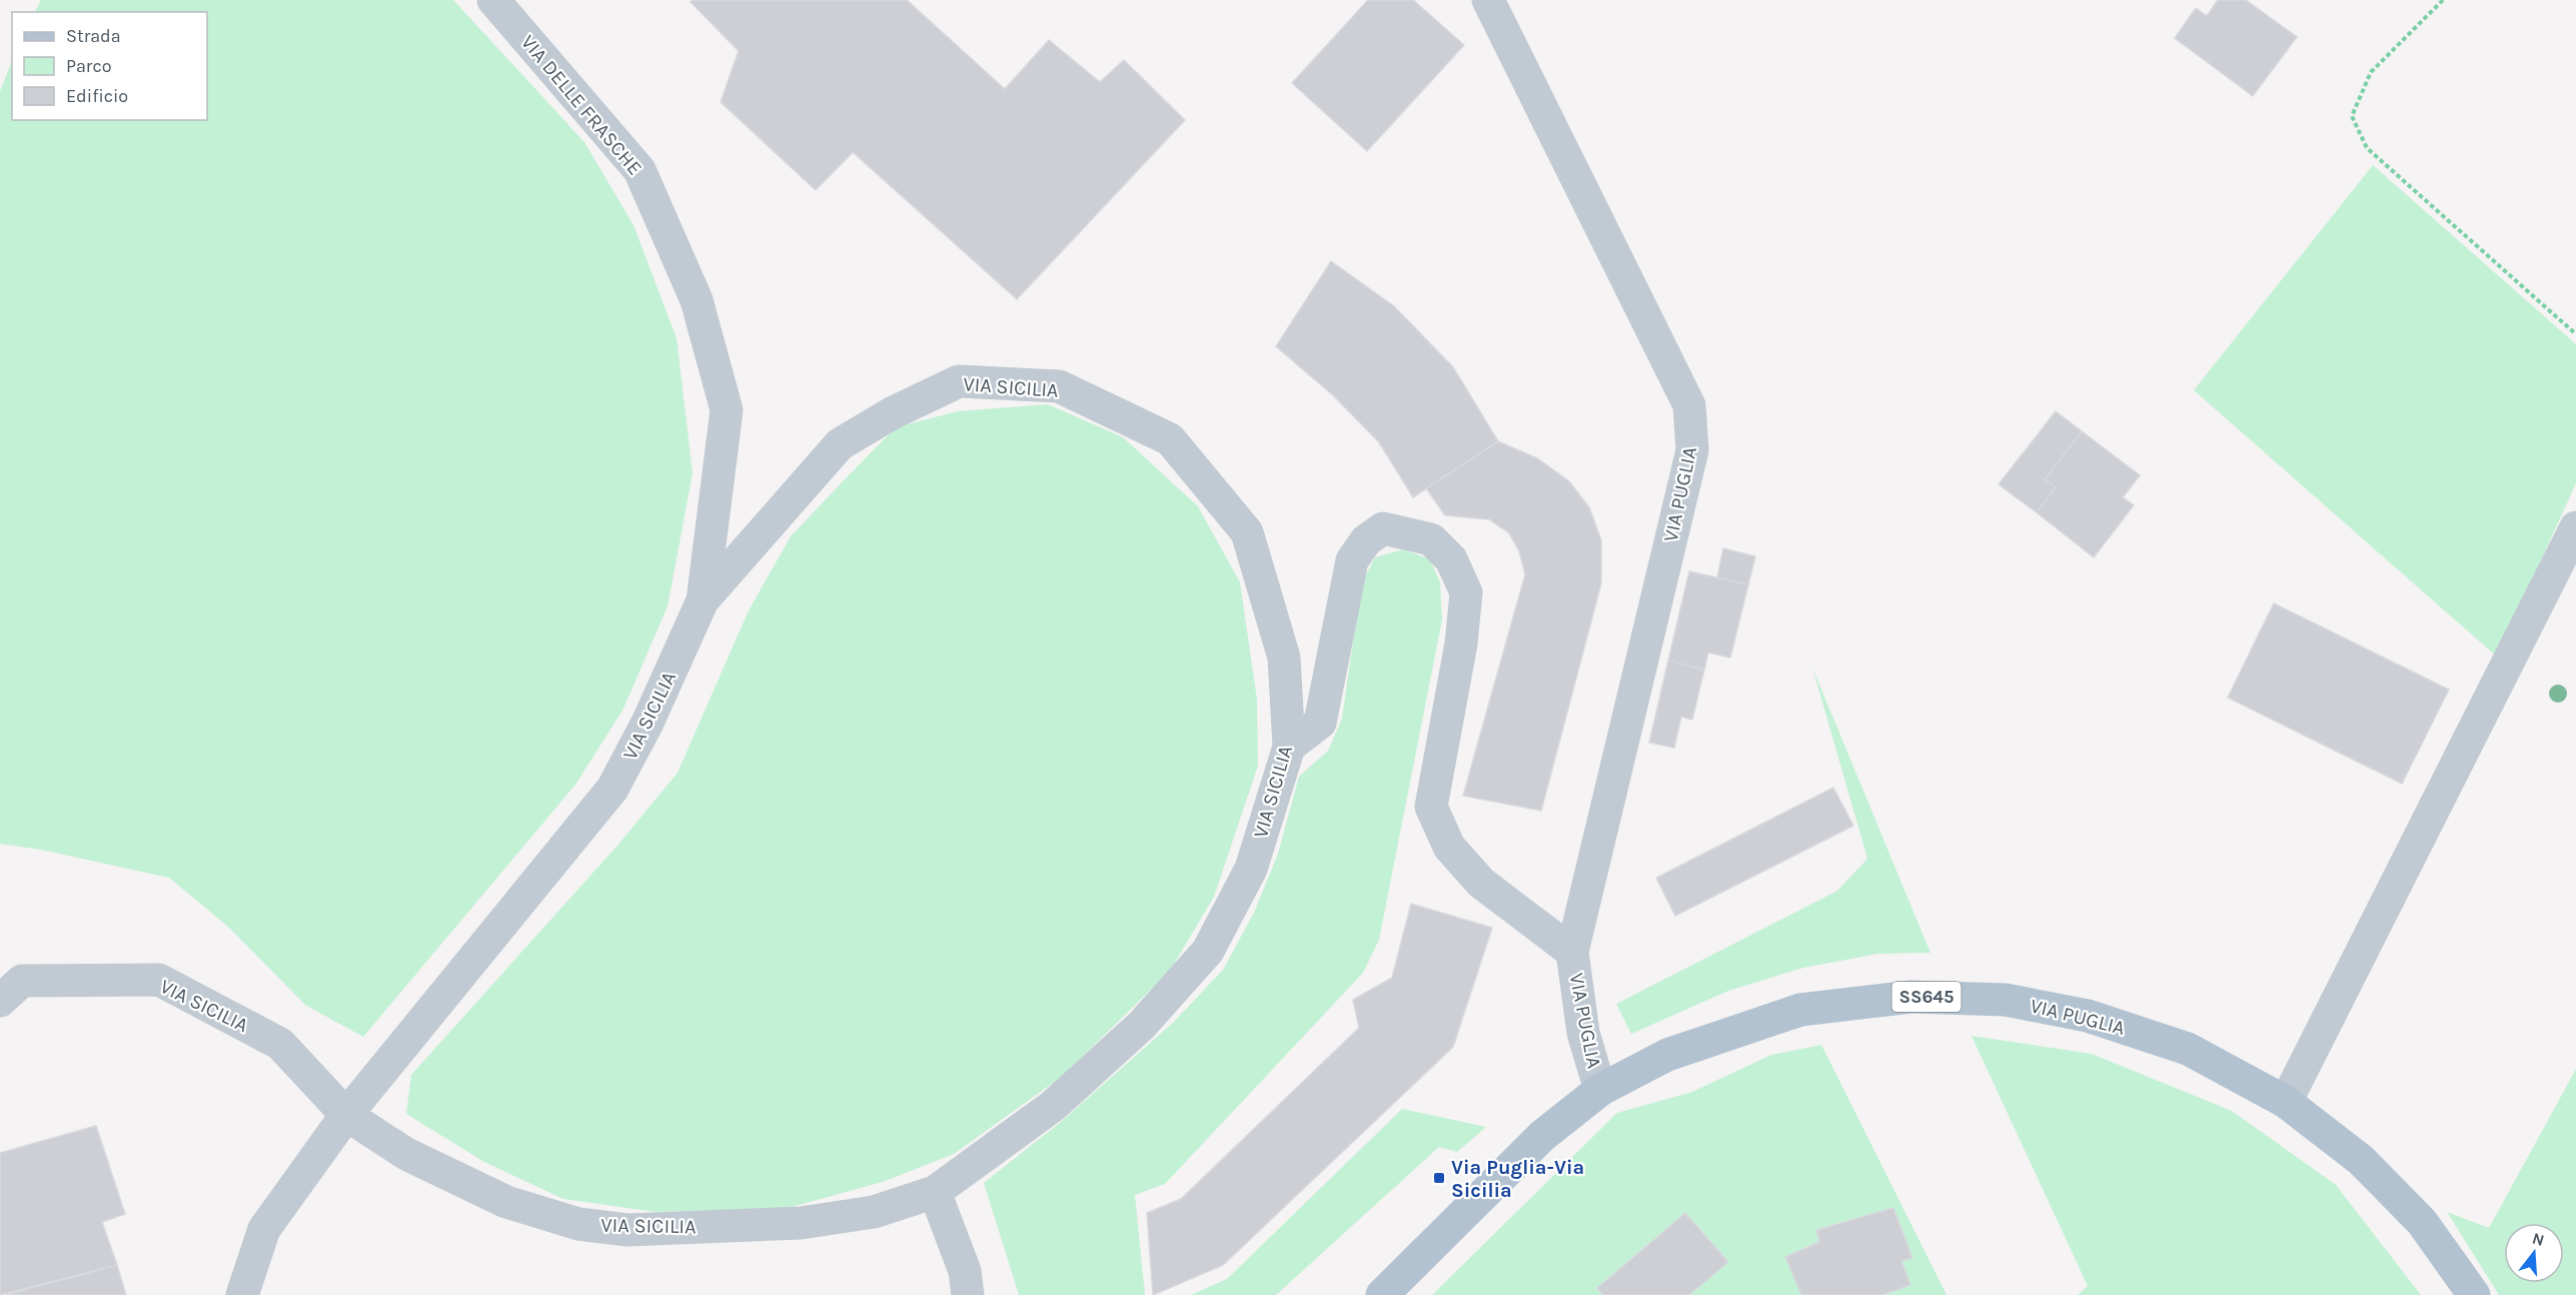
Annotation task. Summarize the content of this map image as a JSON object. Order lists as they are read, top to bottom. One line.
{"streets":{"main road":["VIA PUGLIA","SS645"],"street":["VIA DELLE FRASCHE","VIA SICILIA"]},"crossings":[["VIA DELLE FRASCHE","VIA SICILIA"],["VIA SICILIA","VIA PUGLIA"]],"places":{"transit":["Via Puglia-Via Sicilia"]},"legend":["Strada","Parco","Edificio"],"north":"top"}
